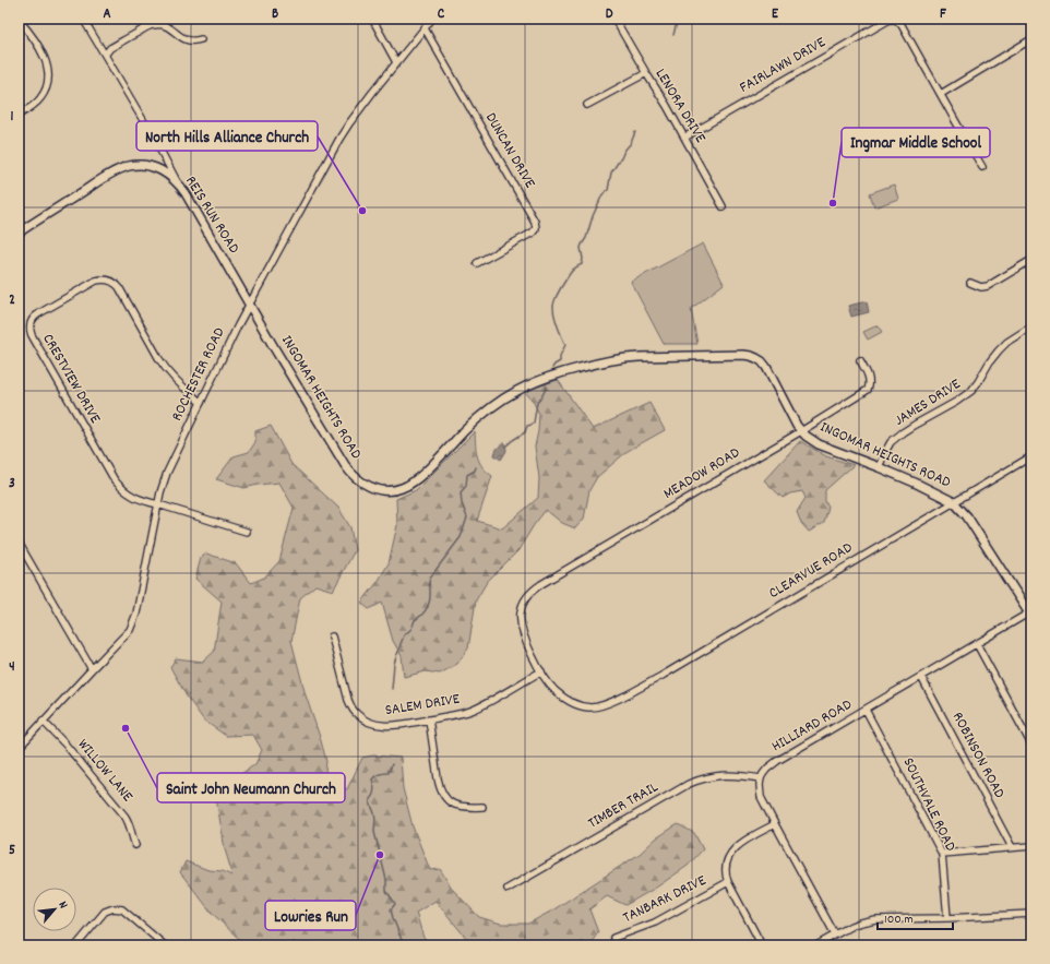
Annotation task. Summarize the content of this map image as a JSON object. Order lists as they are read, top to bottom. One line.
{"streets":{"main road":["REIS RUN ROAD","INGOMAR HEIGHTS ROAD"],"street":["FAIRLAWN DRIVE","LENORA DRIVE","DUNCAN DRIVE","ROCHESTER ROAD","CRESTVIEW DRIVE","JAMES DRIVE","MEADOW ROAD","CLEARVUE ROAD","SALEM DRIVE","HILLIARD ROAD","ROBINSON ROAD","WILLOW LANE","SOUTHVALE ROAD","TIMBER TRAIL","TANBARK DRIVE"]},"crossings":[["FAIRLAWN DRIVE","LENORA DRIVE"],["DUNCAN DRIVE","ROCHESTER ROAD"],["REIS RUN ROAD","ROCHESTER ROAD"],["REIS RUN ROAD","INGOMAR HEIGHTS ROAD"],["ROCHESTER ROAD","CRESTVIEW DRIVE"],["ROCHESTER ROAD","INGOMAR HEIGHTS ROAD"],["ROCHESTER ROAD","WILLOW LANE"],["INGOMAR HEIGHTS ROAD","JAMES DRIVE"],["INGOMAR HEIGHTS ROAD","MEADOW ROAD"],["INGOMAR HEIGHTS ROAD","CLEARVUE ROAD"],["INGOMAR HEIGHTS ROAD","HILLIARD ROAD"],["MEADOW ROAD","CLEARVUE ROAD"],["MEADOW ROAD","SALEM DRIVE"],["CLEARVUE ROAD","SALEM DRIVE"],["HILLIARD ROAD","ROBINSON ROAD"],["HILLIARD ROAD","SOUTHVALE ROAD"],["HILLIARD ROAD","TIMBER TRAIL"]],"places":["Ingmar Middle School","North Hills Alliance Church","Saint John Neumann Church","Lowries Run"],"scale_bar":"100 m","north":"top right","grid":{"columns":["A","B","C","D","E","F"],"rows":["1","2","3","4","5"]}}
